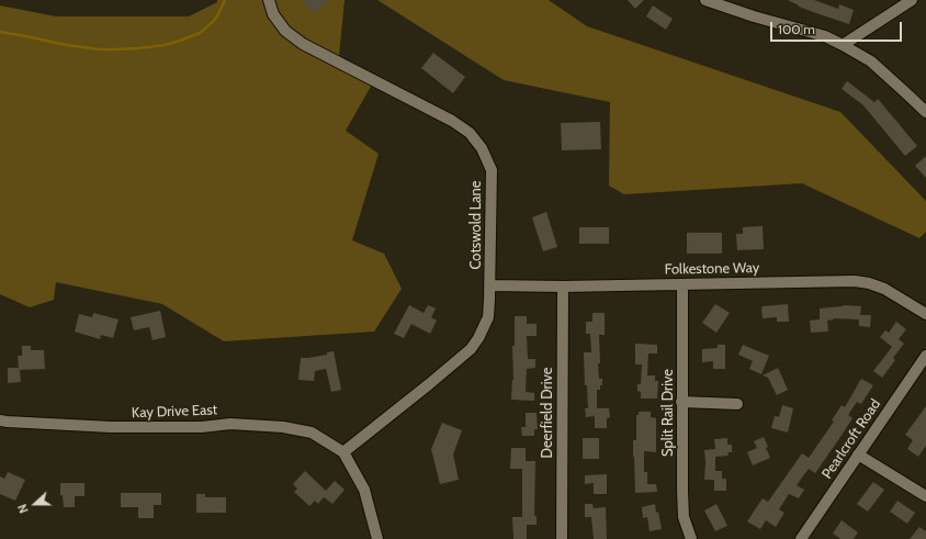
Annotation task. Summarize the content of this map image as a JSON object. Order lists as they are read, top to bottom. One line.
{"streets":{"street":["Cotswold Lane","Folkestone Way","Kay Drive East","Deerfield Drive","Split Rail Drive","Pearlcroft Road"]},"crossings":[["Cotswold Lane","Folkestone Way"],["Cotswold Lane","Kay Drive East"],["Folkestone Way","Deerfield Drive"],["Folkestone Way","Split Rail Drive"]],"scale_bar":"100 m","north":"left"}
